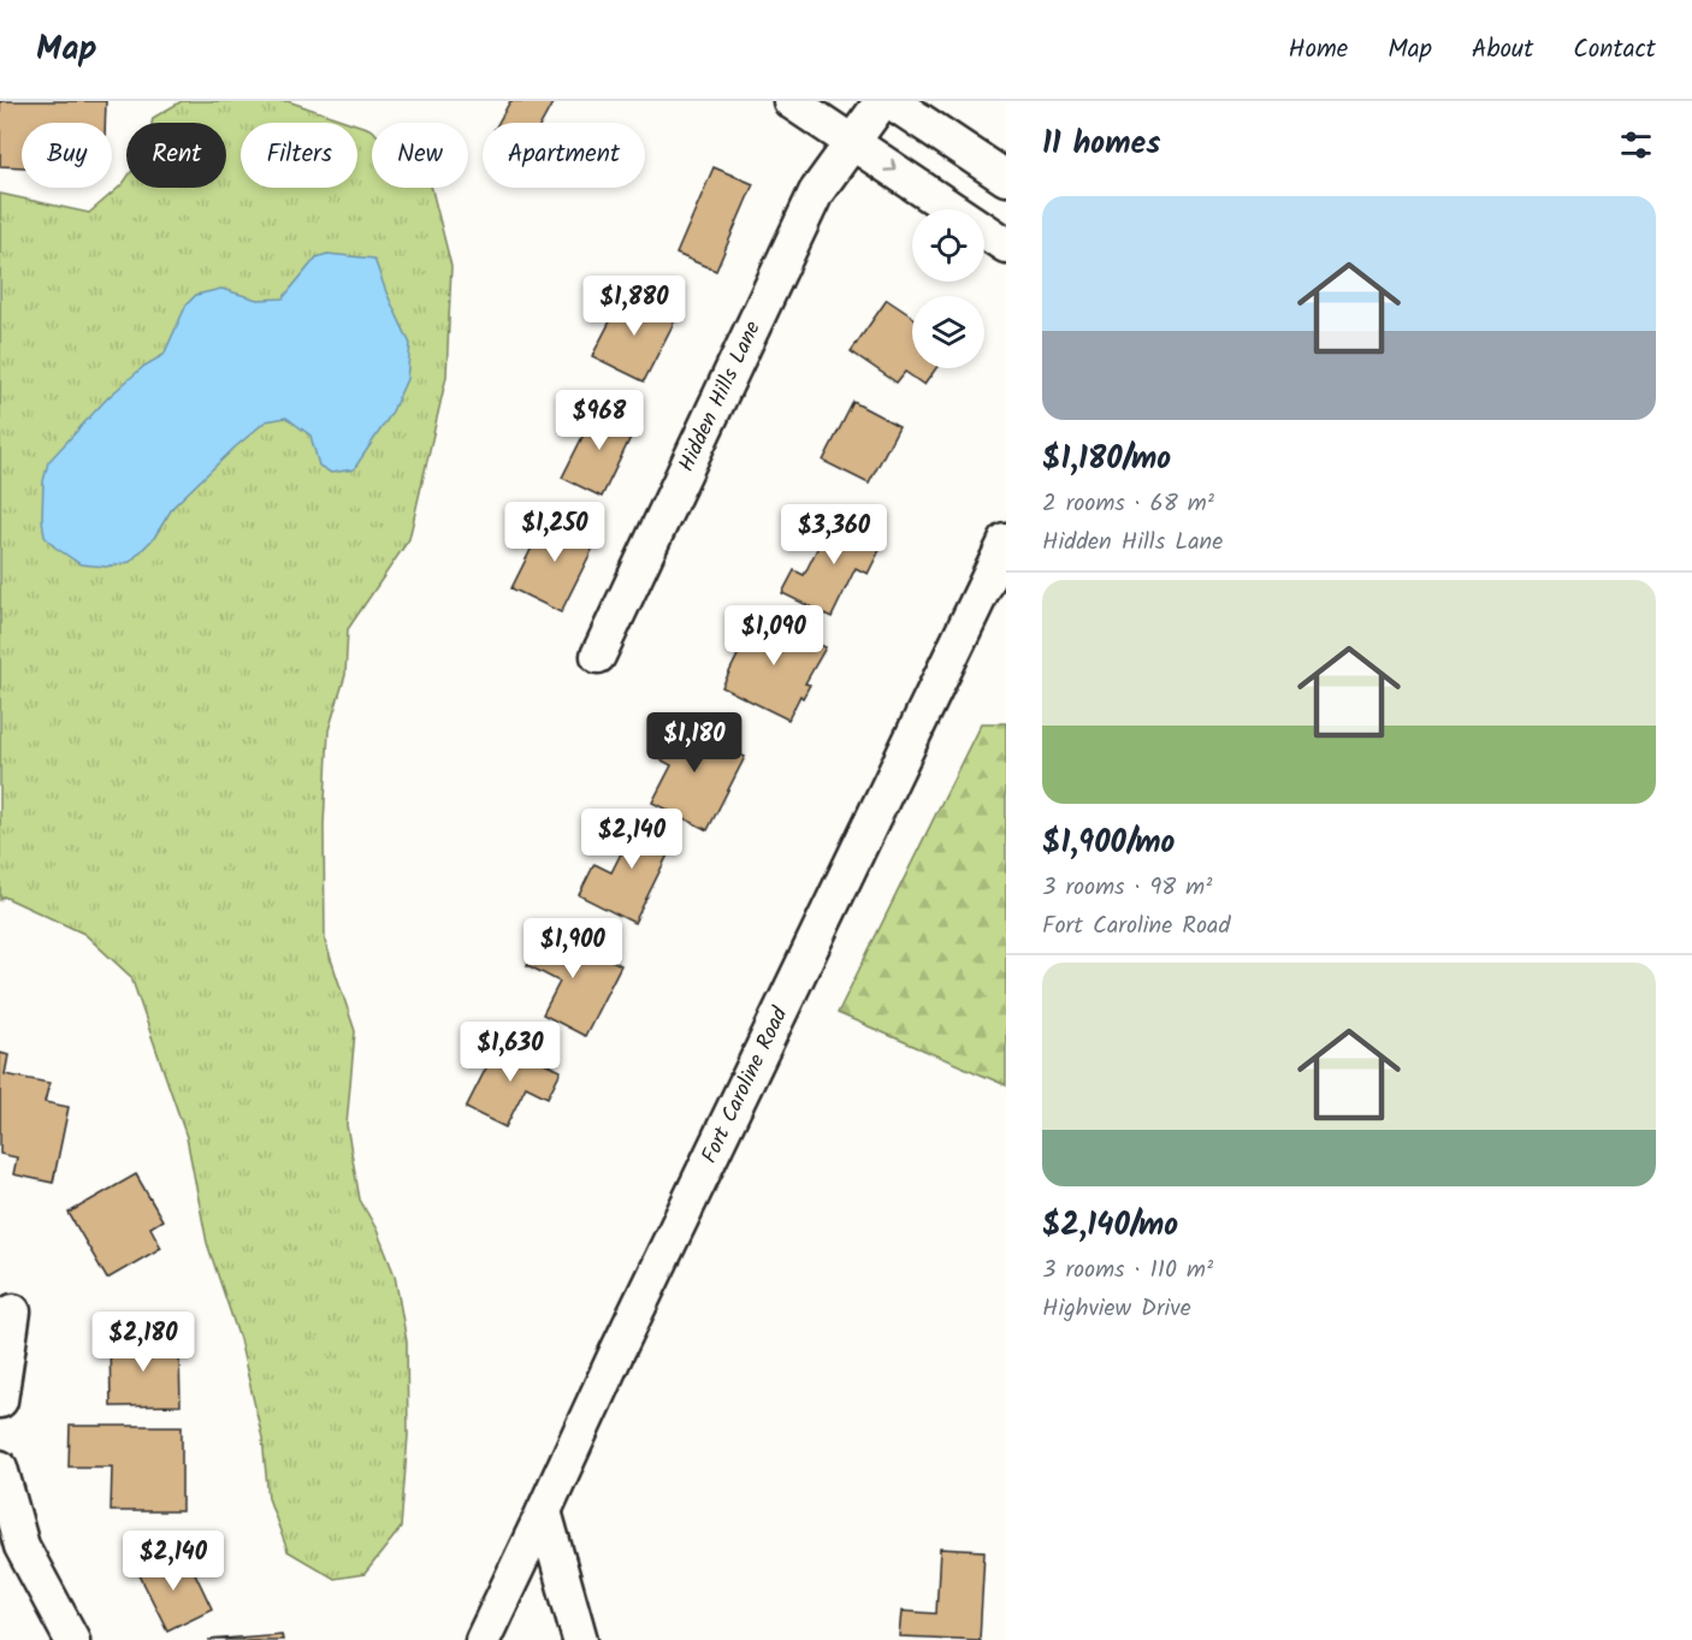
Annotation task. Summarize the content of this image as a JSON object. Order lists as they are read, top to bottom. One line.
{"streets":{"street":["Hidden Hills Lane","Fort Caroline Road"]},"page":{"header":"Map","nav":["Home","Map","About","Contact"],"heading":"11 homes","chip":["Buy","Rent","Filters","New","Apartment"],"list":[{"name":"$1,180/mo","note":"2 rooms · 68 m² · Hidden Hills Lane"},{"name":"$1,900/mo","note":"3 rooms · 98 m² · Fort Caroline Road"},{"name":"$2,140/mo","note":"3 rooms · 110 m² · Highview Drive"}],"price":["$1,880","$968","$1,250","$3,360","$1,090","$1,180","$2,140","$1,900","$1,630","$2,180","$2,140"]}}
